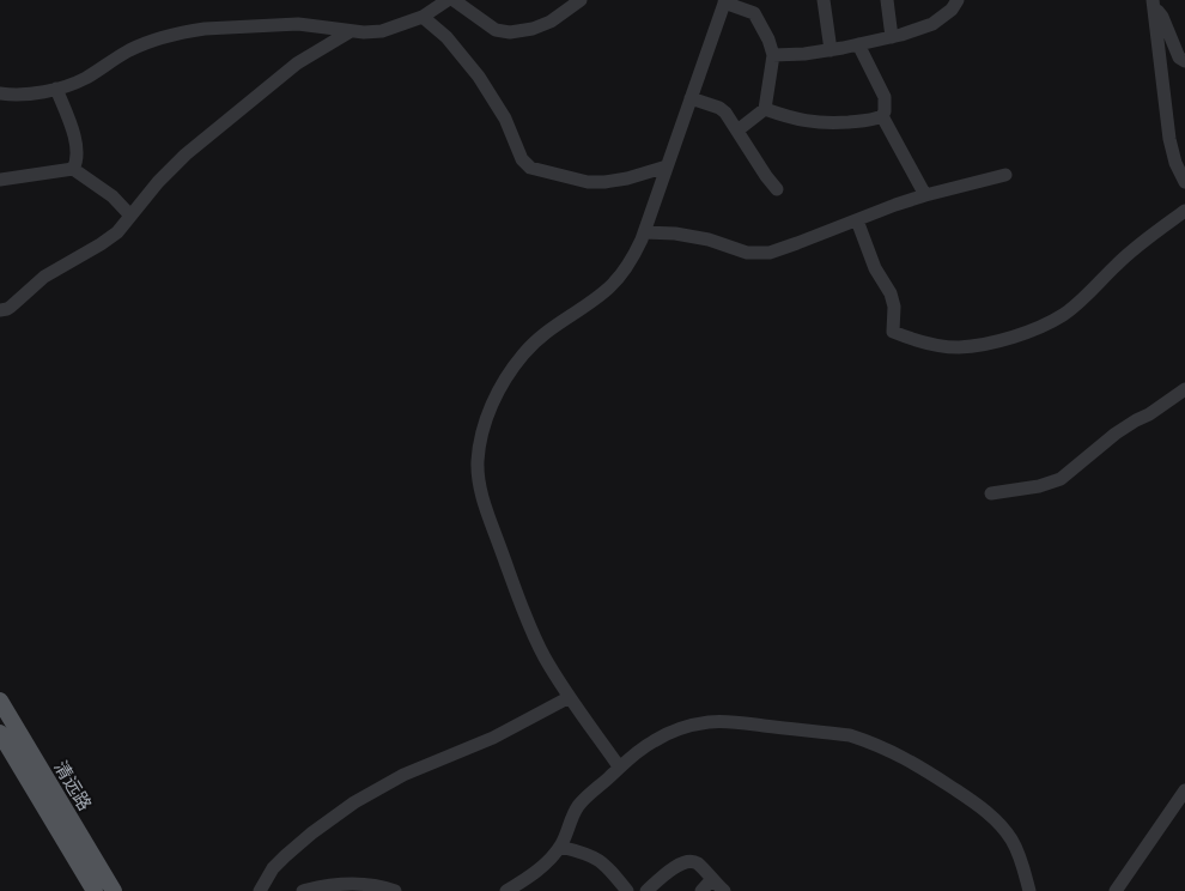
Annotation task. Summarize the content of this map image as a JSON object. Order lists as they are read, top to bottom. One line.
{"streets":{"main road":["清远路"]}}
